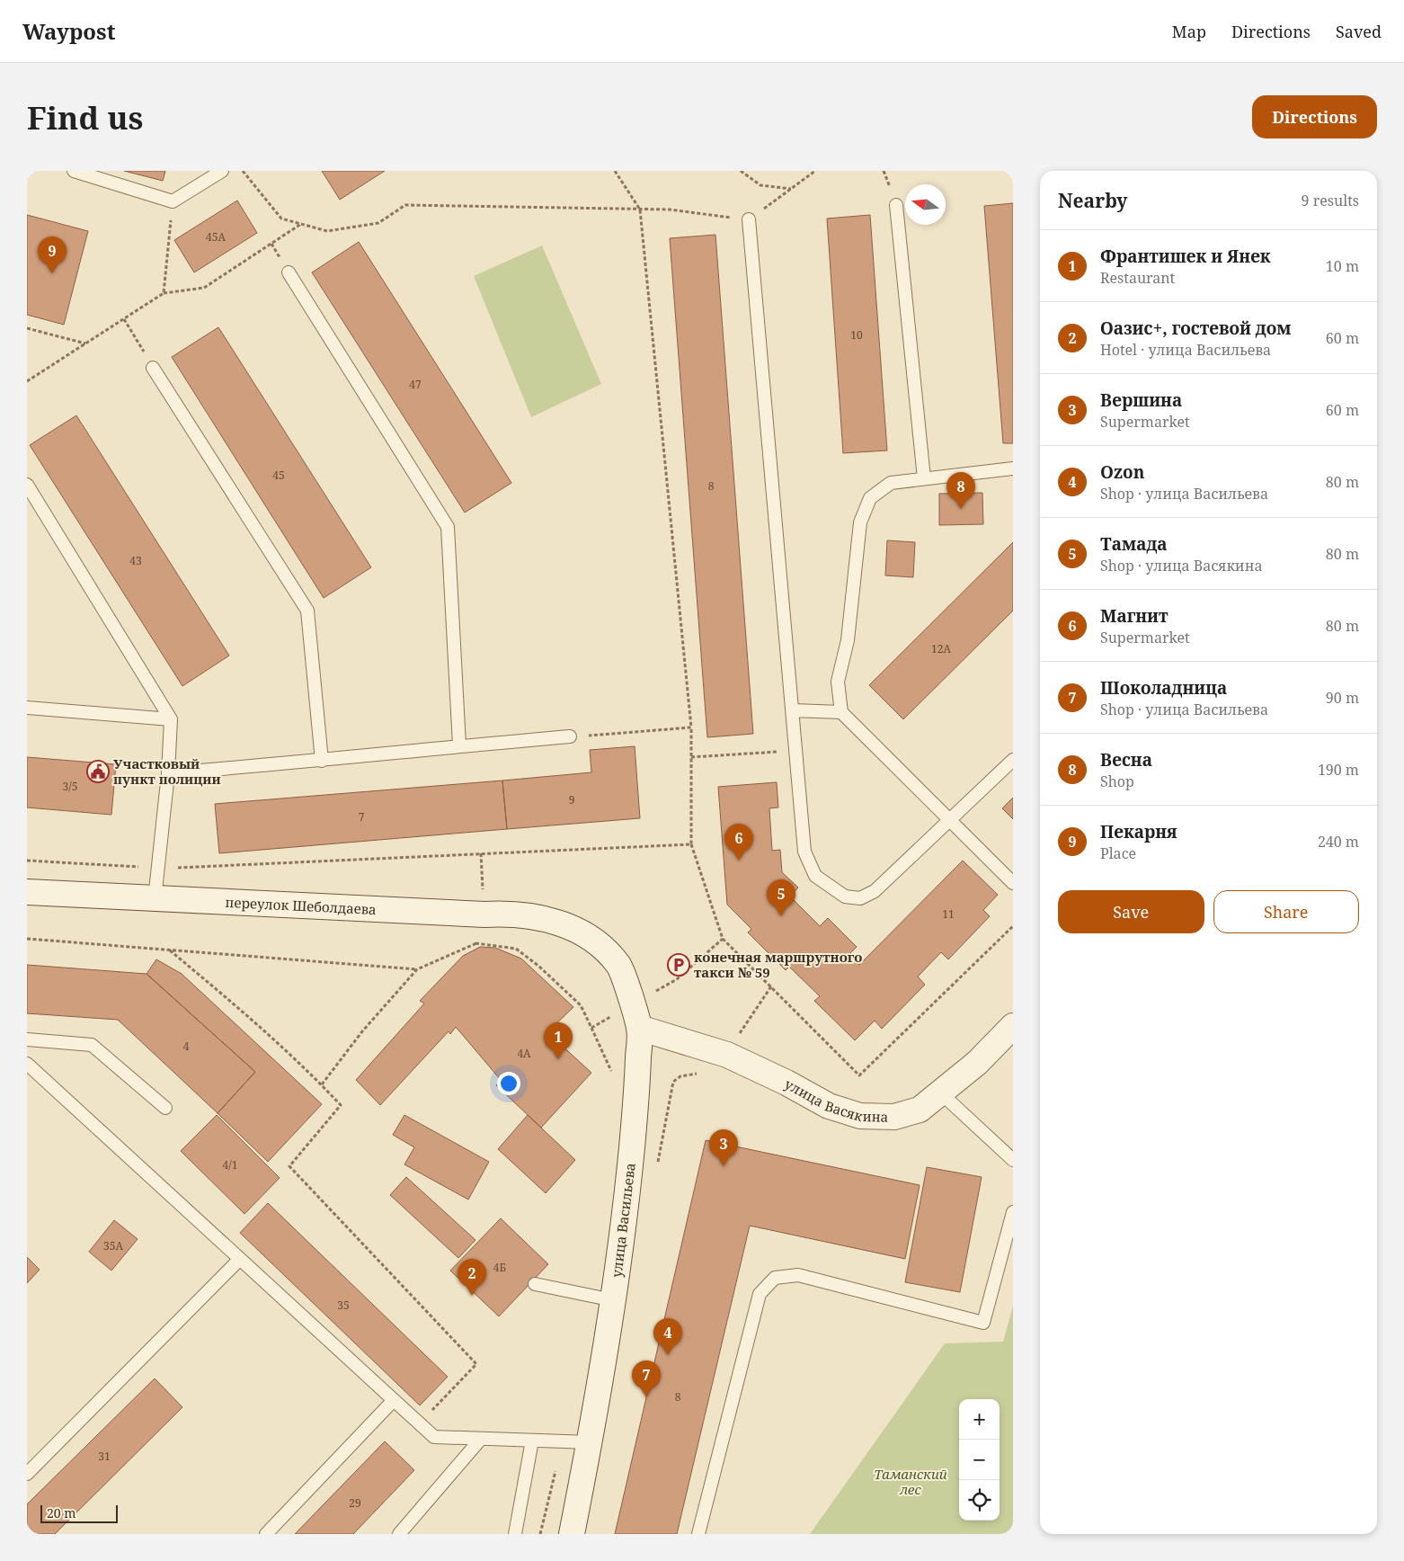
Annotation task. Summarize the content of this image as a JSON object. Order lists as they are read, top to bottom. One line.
{"streets":{"street":["переулок Шеболдаева","улица Васякина","улица Васильева"]},"crossings":[["переулок Шеболдаева","улица Васильева"],["улица Васякина","улица Васильева"]],"parks":["Таманский лес"],"places":{"public building":["Участковый пункт полиции"],"parking":["конечная маршрутного такси № 59"]},"house_numbers":["45А","10","47","45","8","43","12А","3/5","9","7","11","4","4А","4/1","35А","4Б","35","8","31","29"],"scale_bar":"20 m","north":"left","page":{"header":"Waypost","nav":["Map","Directions","Saved"],"buttons":["Directions",["Save","Share"]],"title":"Find us","heading":["Nearby","9 results"],"list":[{"mark":"1","name":"Франтишек и Янек","note":"Restaurant","value":"10 m"},{"mark":"2","name":"Оазис+, гостевой дом","note":"Hotel · улица Васильева","value":"60 m"},{"mark":"3","name":"Вершина","note":"Supermarket","value":"60 m"},{"mark":"4","name":"Ozon","note":"Shop · улица Васильева","value":"80 m"},{"mark":"5","name":"Тамада","note":"Shop · улица Васякина","value":"80 m"},{"mark":"6","name":"Магнит","note":"Supermarket","value":"80 m"},{"mark":"7","name":"Шоколадница","note":"Shop · улица Васильева","value":"90 m"},{"mark":"8","name":"Весна","note":"Shop","value":"190 m"},{"mark":"9","name":"Пекарня","note":"Place","value":"240 m"}],"pins":["9","8","6","5","1","3","2","4","7"],"map_buttons":["+","−"],"scale":"20 m"}}
